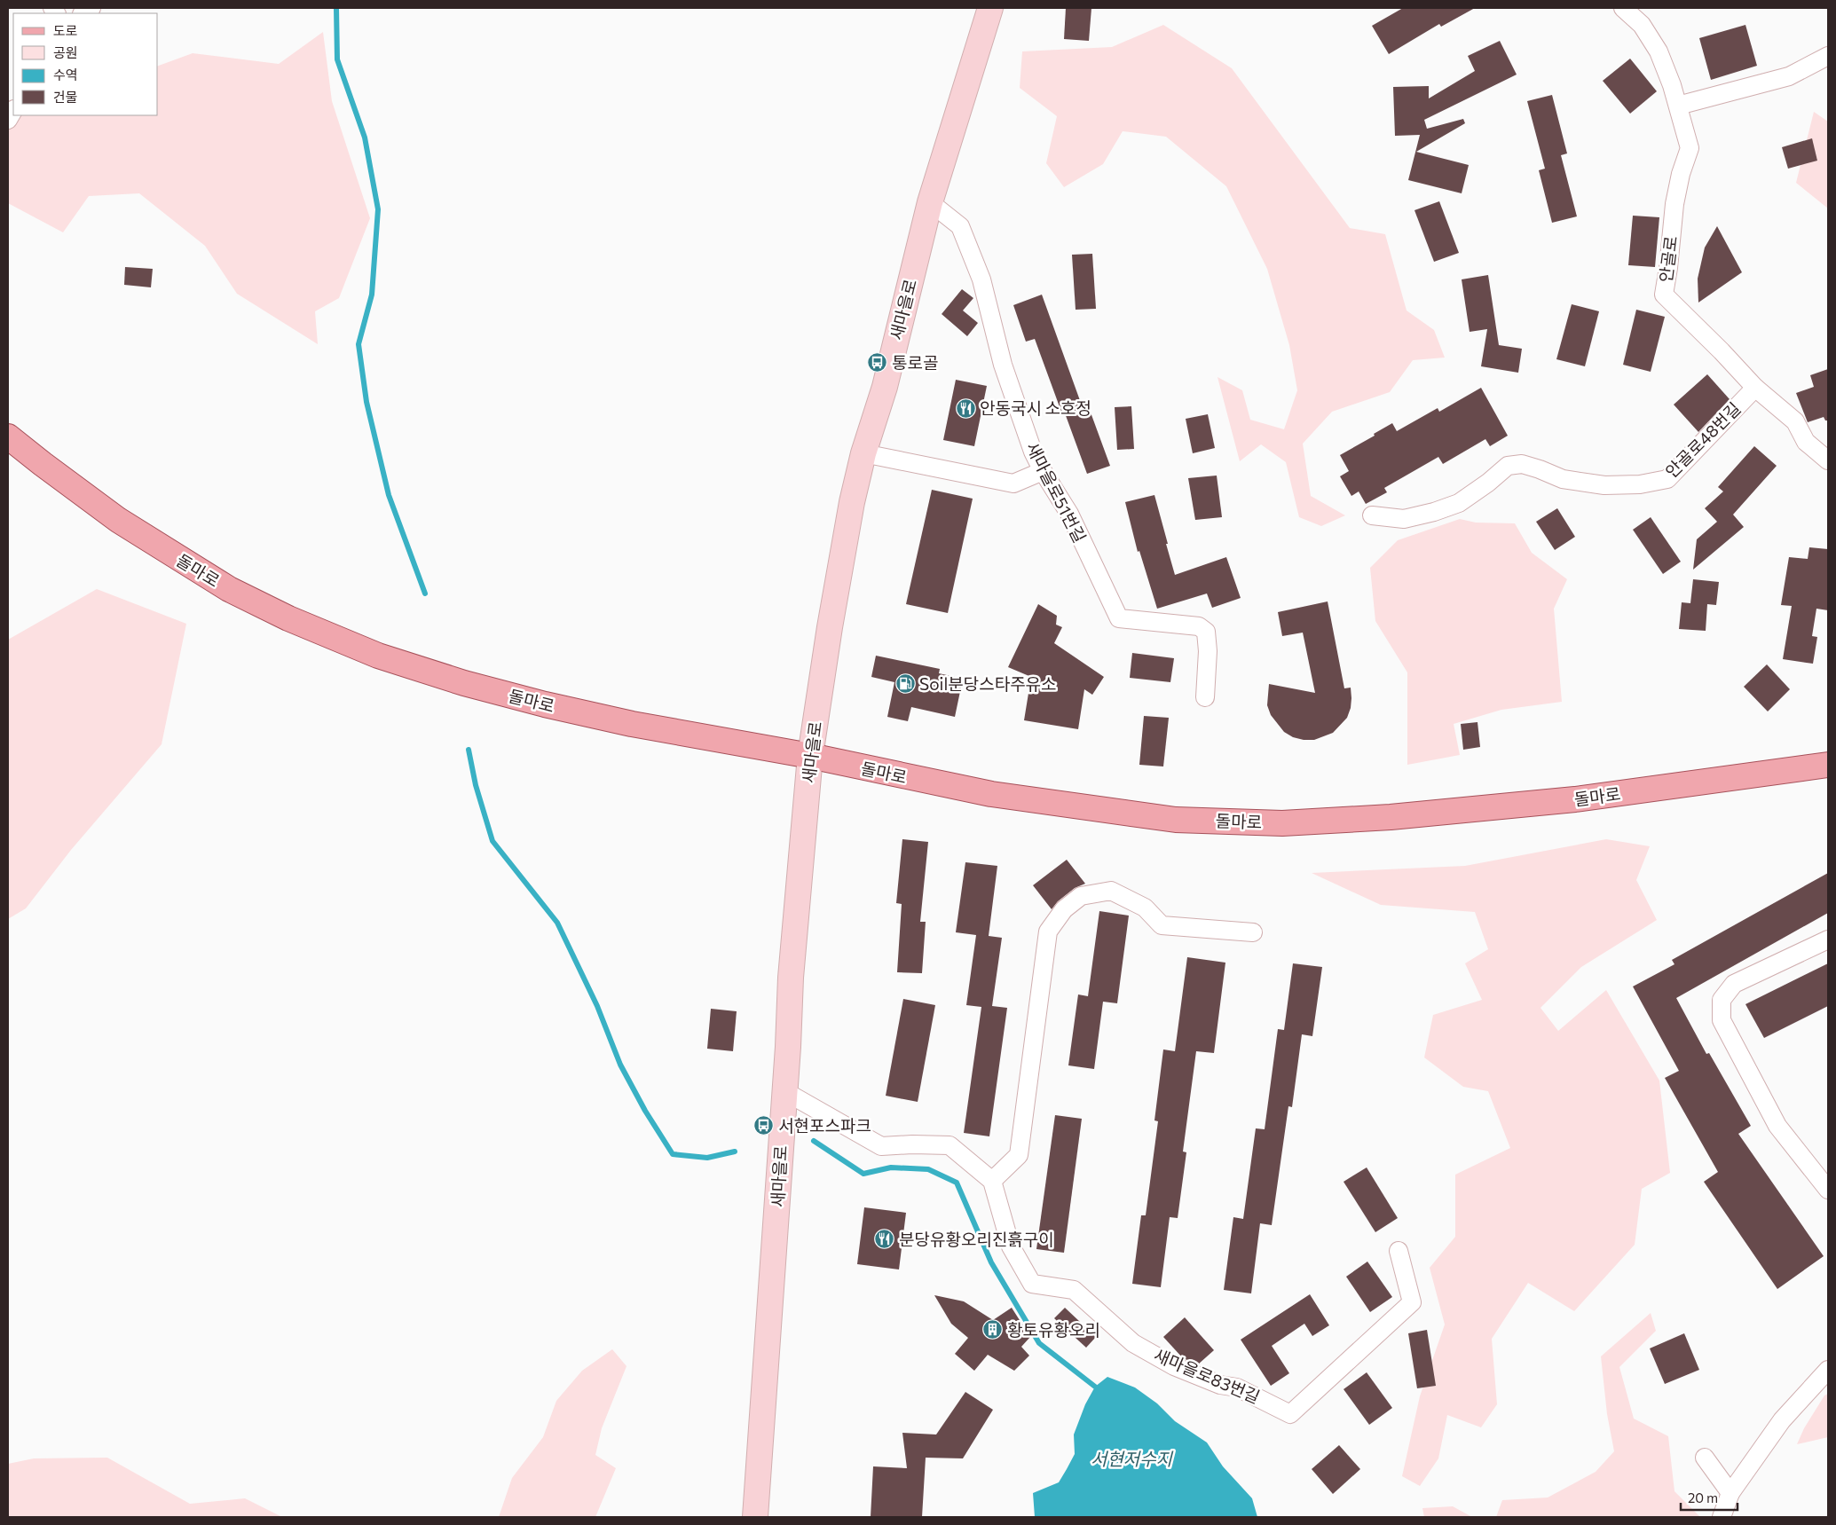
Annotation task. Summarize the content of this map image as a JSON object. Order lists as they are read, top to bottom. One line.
{"streets":{"main road":["돌마로"],"street":["안골로","새마을로","안골로48번길","새마을로51번길","새마을로83번길"]},"crossings":[["안골로","안골로48번길"],["새마을로","새마을로51번길"],["새마을로","돌마로"]],"water":["서현저수지"],"places":{"bus stop":["통로골","서현포스파크"],"restaurant":["안동국시 소호정","분당유황오리진흙구이"],"fuel station":["Soil분당스타주유소"],"building":["황토유황오리"]},"legend":["도로","공원","수역","건물"],"scale_bar":"20 m"}
